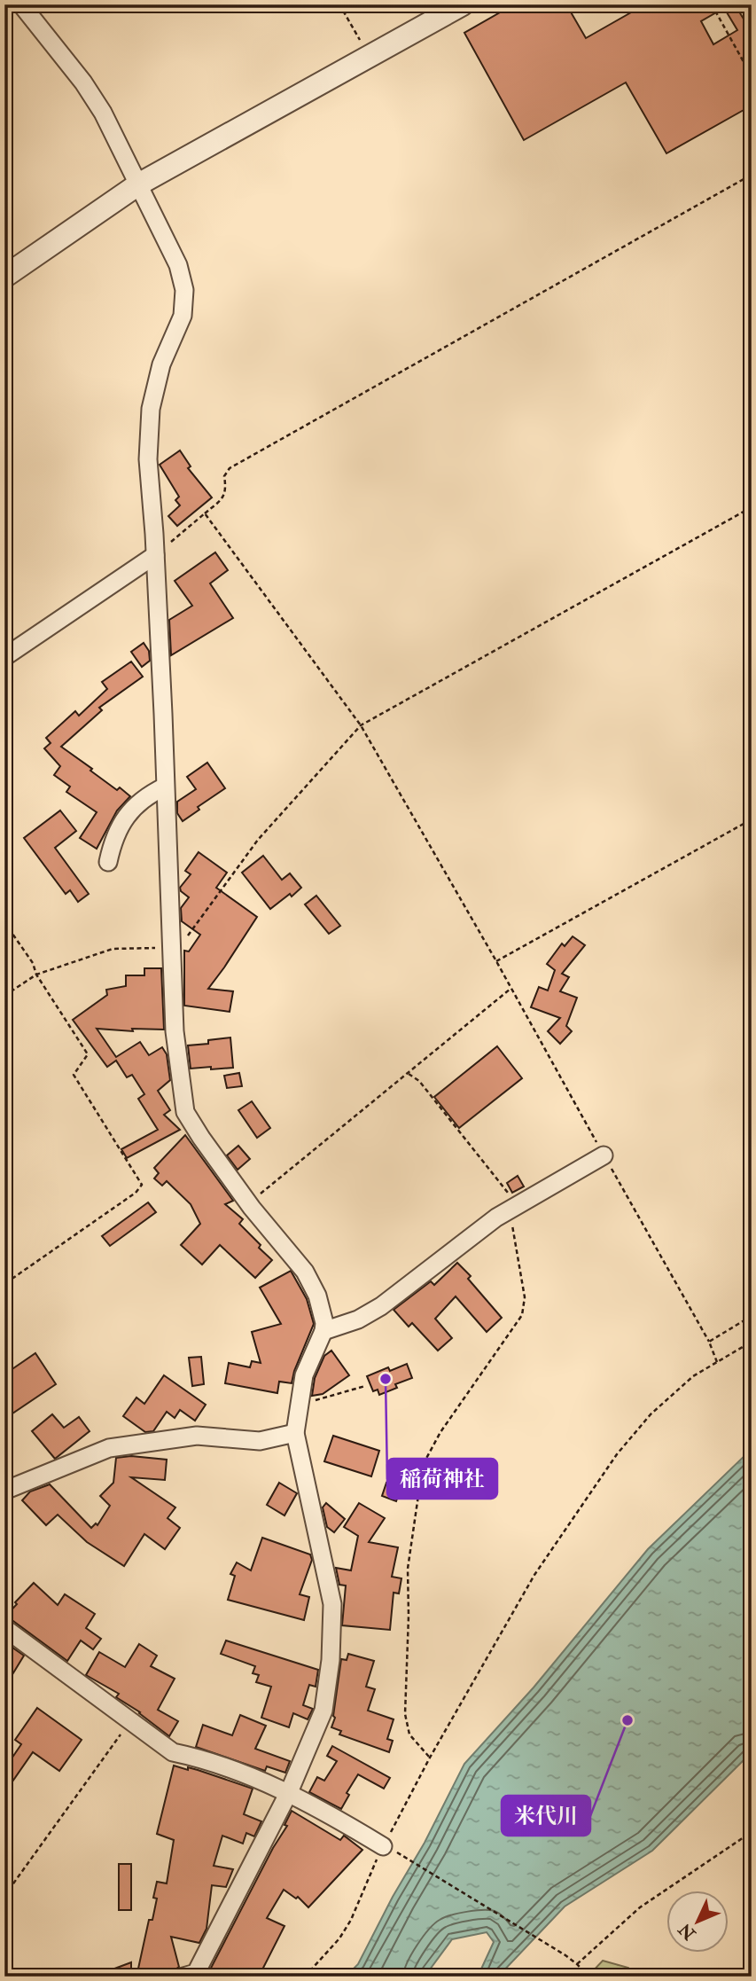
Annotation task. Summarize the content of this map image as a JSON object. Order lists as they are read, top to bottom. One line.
{"places":["稲荷神社","米代川"],"north":"bottom left"}
